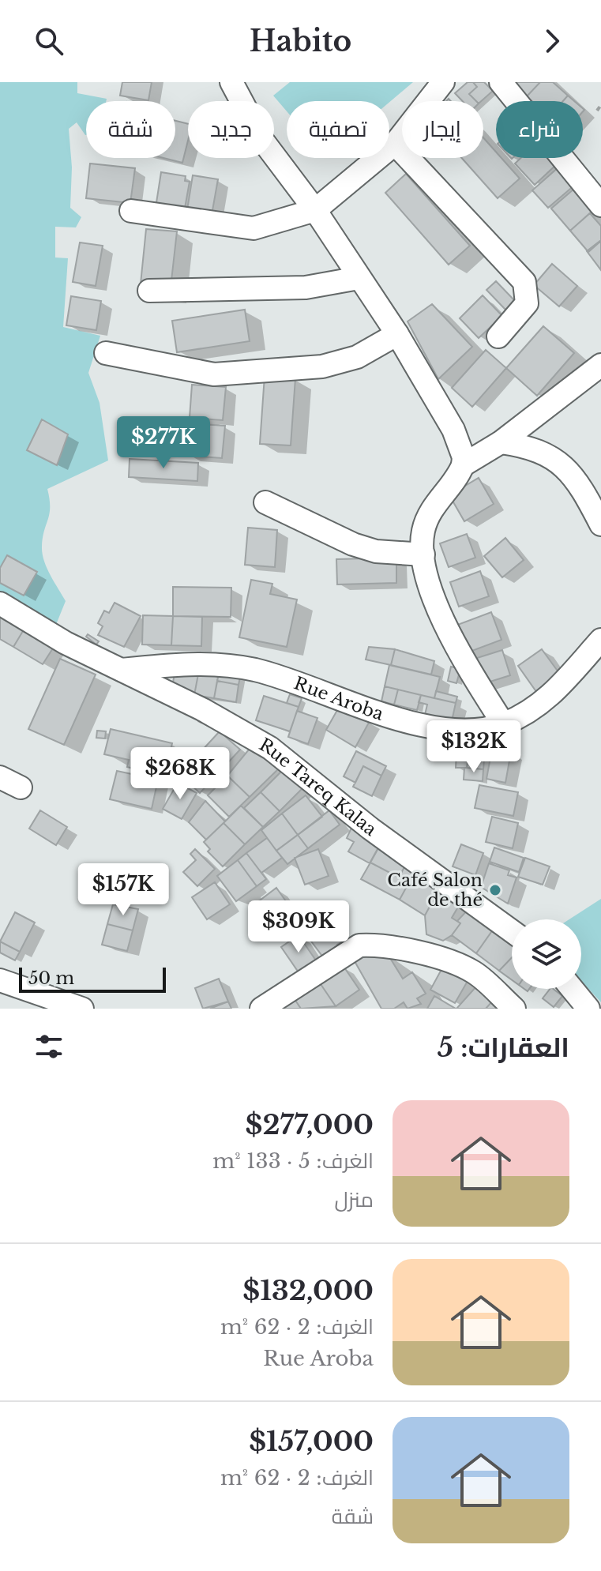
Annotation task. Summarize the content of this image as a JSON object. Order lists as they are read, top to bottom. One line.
{"streets":{"street":["Rue Aroba","Rue Tareq Kalaa"]},"crossings":[["Rue Aroba","Rue Tareq Kalaa"]],"places":["Café Salon de thé"],"scale_bar":"50 m","page":{"header":"Habito","chip":["شراء","إيجار","تصفية","جديد","شقة"],"price":["$277K","$132K","$268K","$157K","$309K"],"scale":"50 m","heading":"العقارات: 5","list":[{"name":"$277,000","note":"الغرف: 5 · 133 m² · منزل"},{"name":"$132,000","note":"الغرف: 2 · 62 m² · Rue Aroba"},{"name":"$157,000","note":"الغرف: 2 · 62 m² · شقة"}]}}
